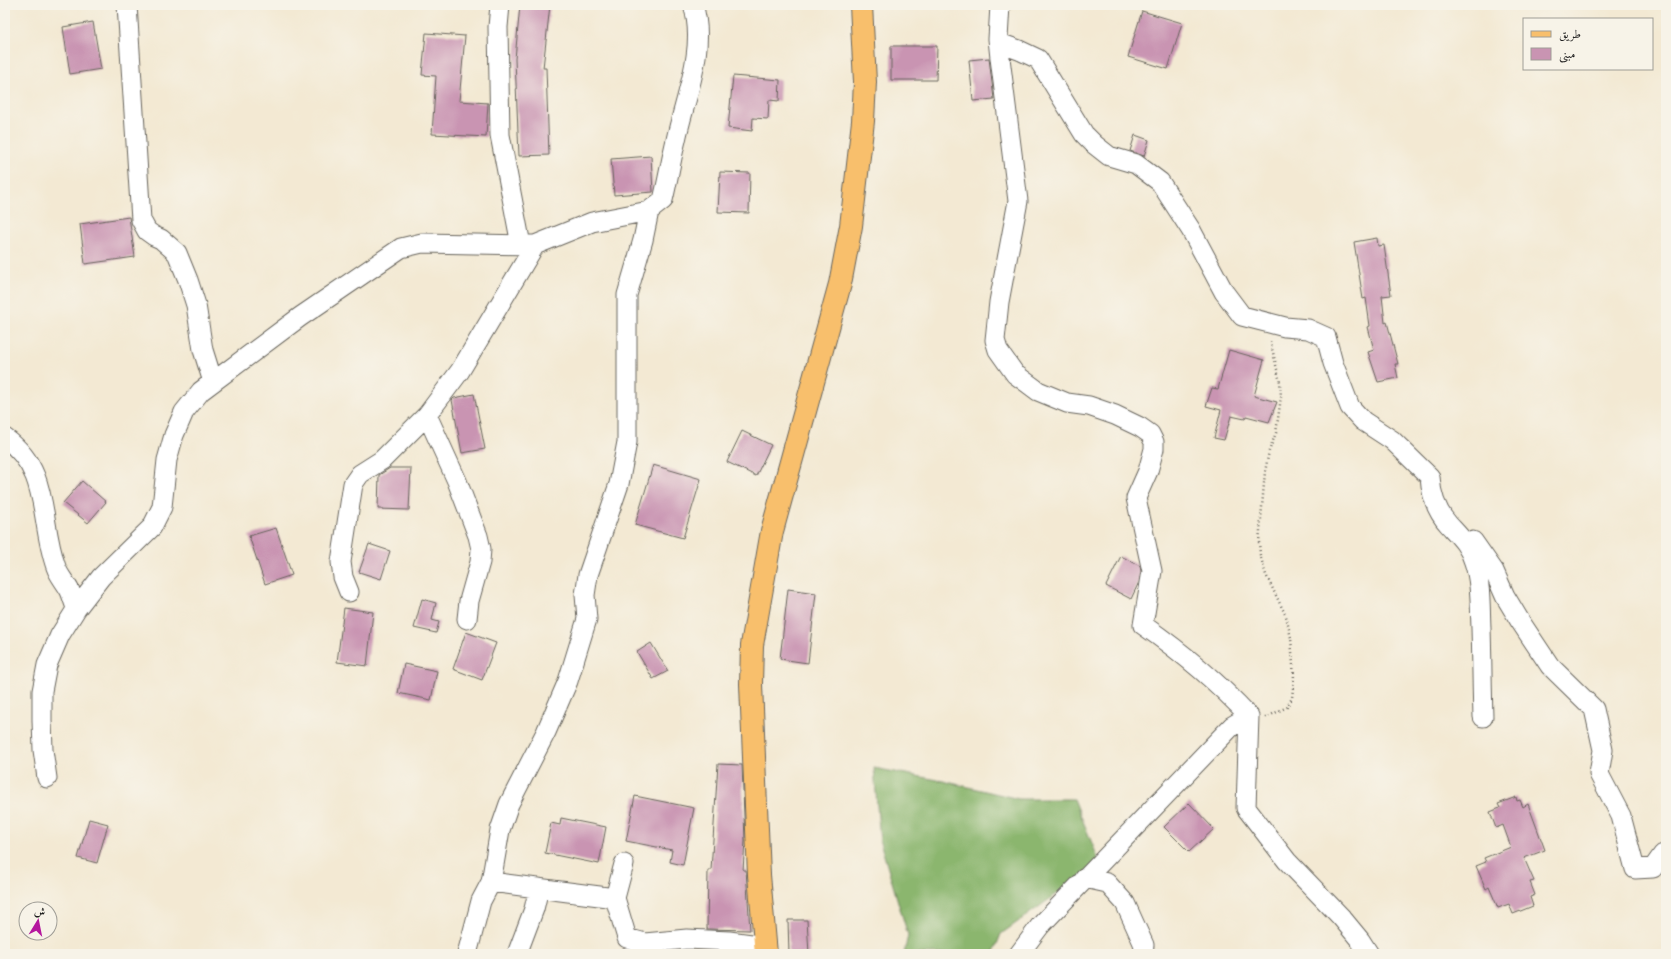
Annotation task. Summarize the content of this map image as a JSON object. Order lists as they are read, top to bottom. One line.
{"legend":["طريق","مبنى"],"north":"top"}
